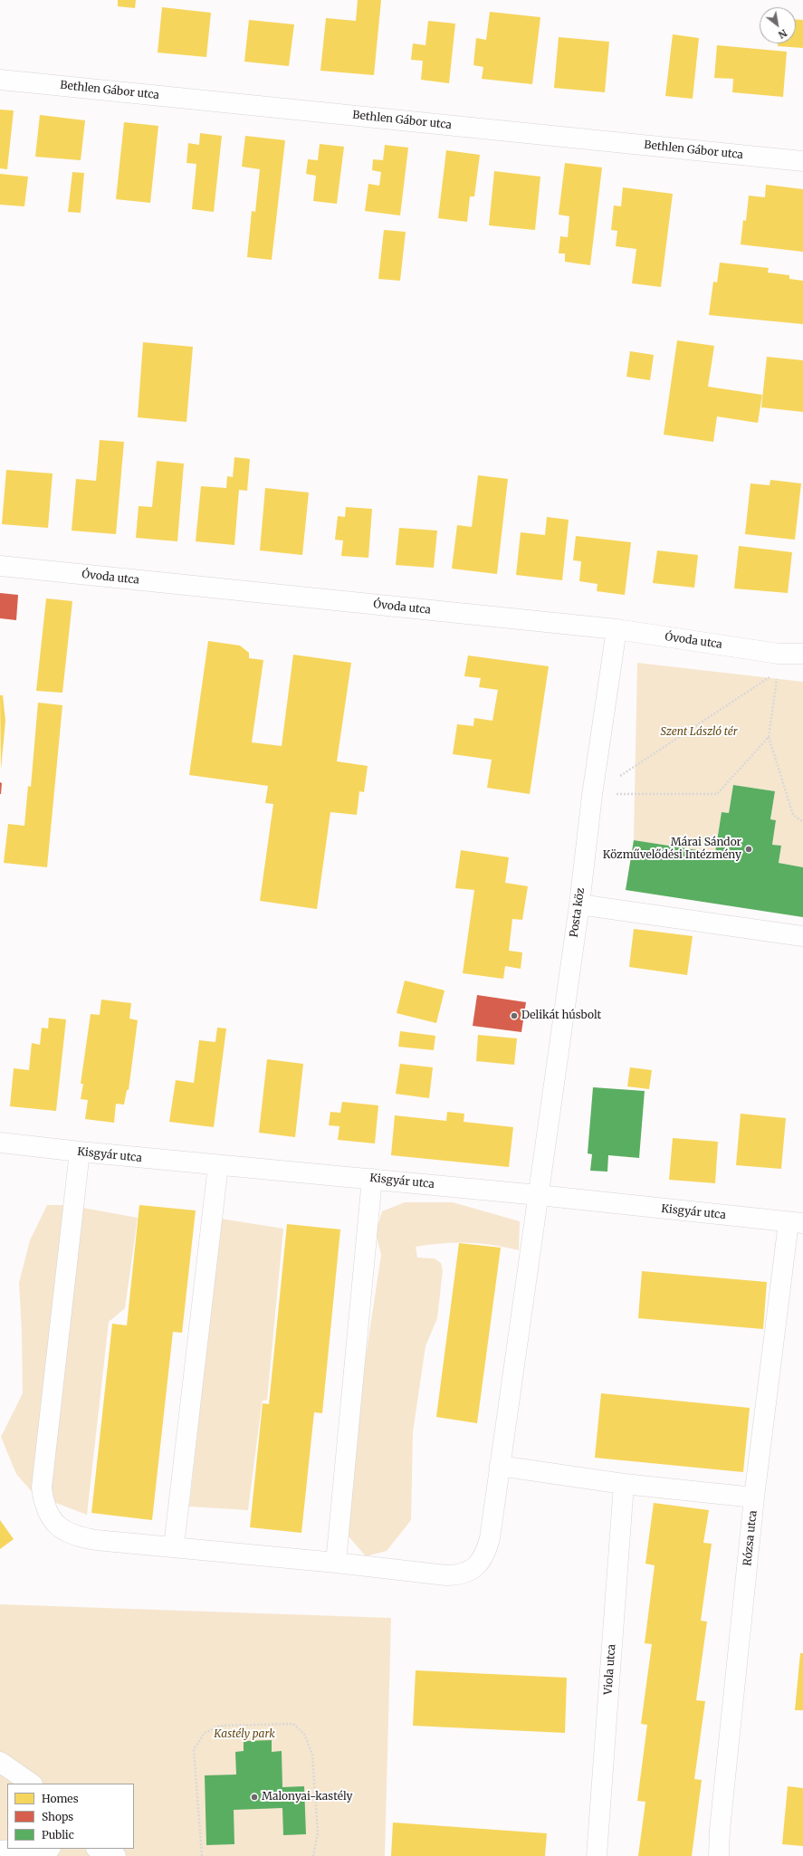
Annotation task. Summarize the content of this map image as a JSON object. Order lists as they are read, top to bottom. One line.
{"streets":{"street":["Bethlen Gábor utca","Óvoda utca","Posta köz","Kisgyár utca","Rózsa utca","Viola utca"]},"crossings":[["Óvoda utca","Posta köz"],["Posta köz","Kisgyár utca"],["Kisgyár utca","Rózsa utca"]],"parks":["Szent László tér","Kastély park"],"places":["Márai Sándor Közművelődési Intézmény","Delikát húsbolt","Malonyai-kastély"],"legend":["Homes","Shops","Public"],"north":"bottom right"}
